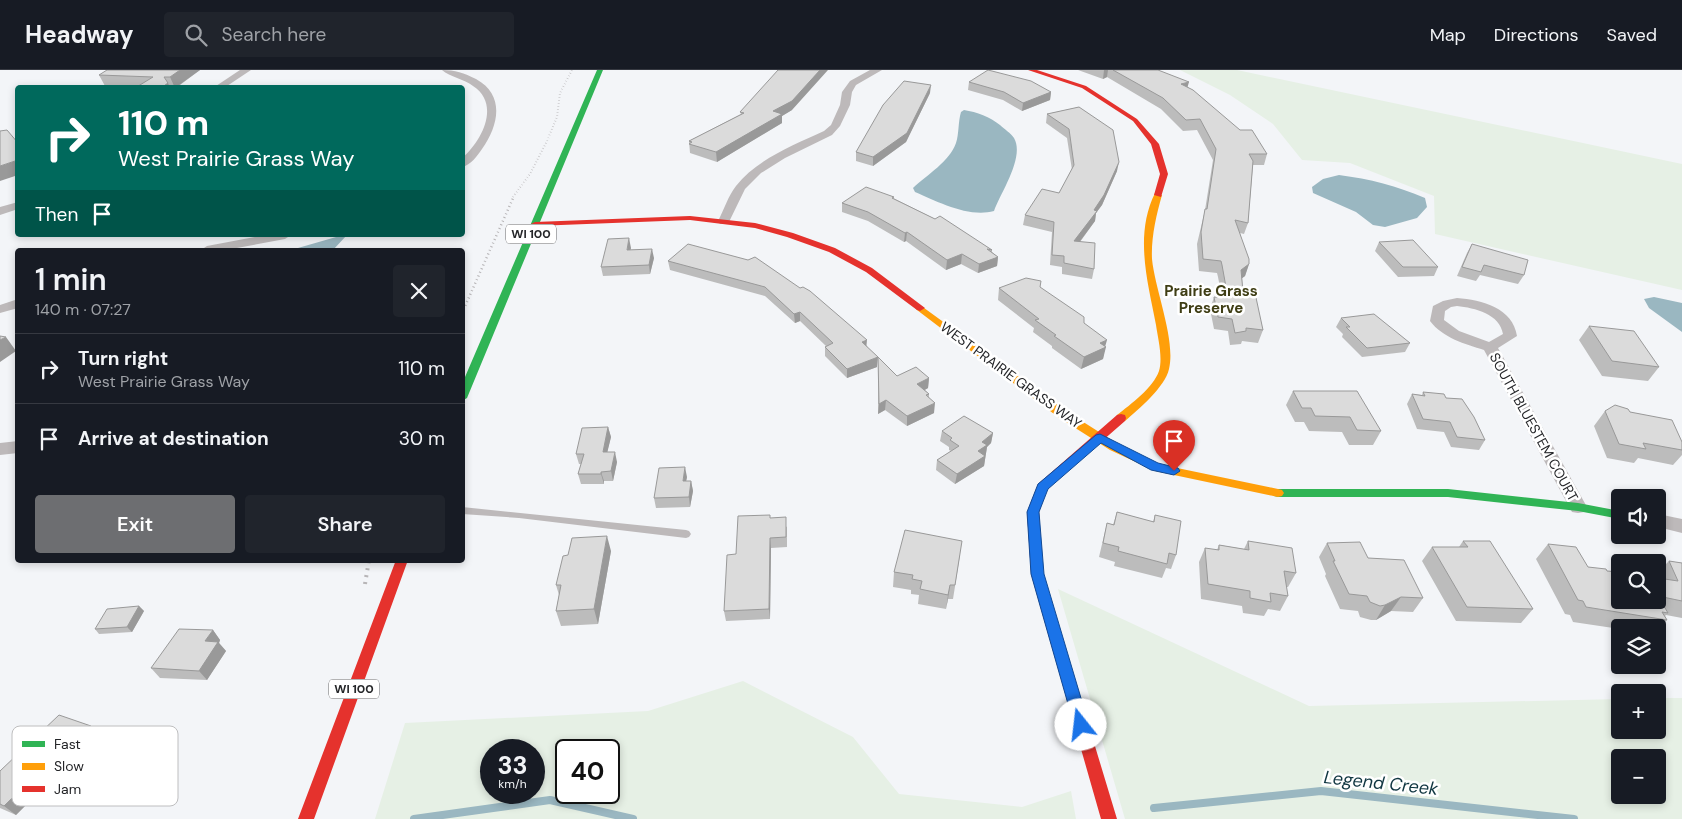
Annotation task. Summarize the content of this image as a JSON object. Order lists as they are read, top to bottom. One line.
{"streets":{"street":["WI 100","WEST PRAIRIE GRASS WAY","SOUTH BLUESTEM COURT"]},"crossings":[["WI 100","WEST PRAIRIE GRASS WAY"],["WEST PRAIRIE GRASS WAY","SOUTH BLUESTEM COURT"]],"districts":["Prairie Grass Preserve"],"water":["Legend Creek"],"legend":["Fast","Slow","Jam"],"page":{"header":"Headway","search":"Search here","nav":["Map","Directions","Saved"],"turn":["110 m","West Prairie Grass Way"],"then":"Then","heading":["1 min","140 m · 07:27"],"list":[{"name":"Turn right","note":"West Prairie Grass Way","value":"110 m"},{"name":"Arrive at destination","value":"30 m"}],"buttons":["Exit","Share"],"map_buttons":["+","−"],"speed":"33 km/h","limit":"40"}}
